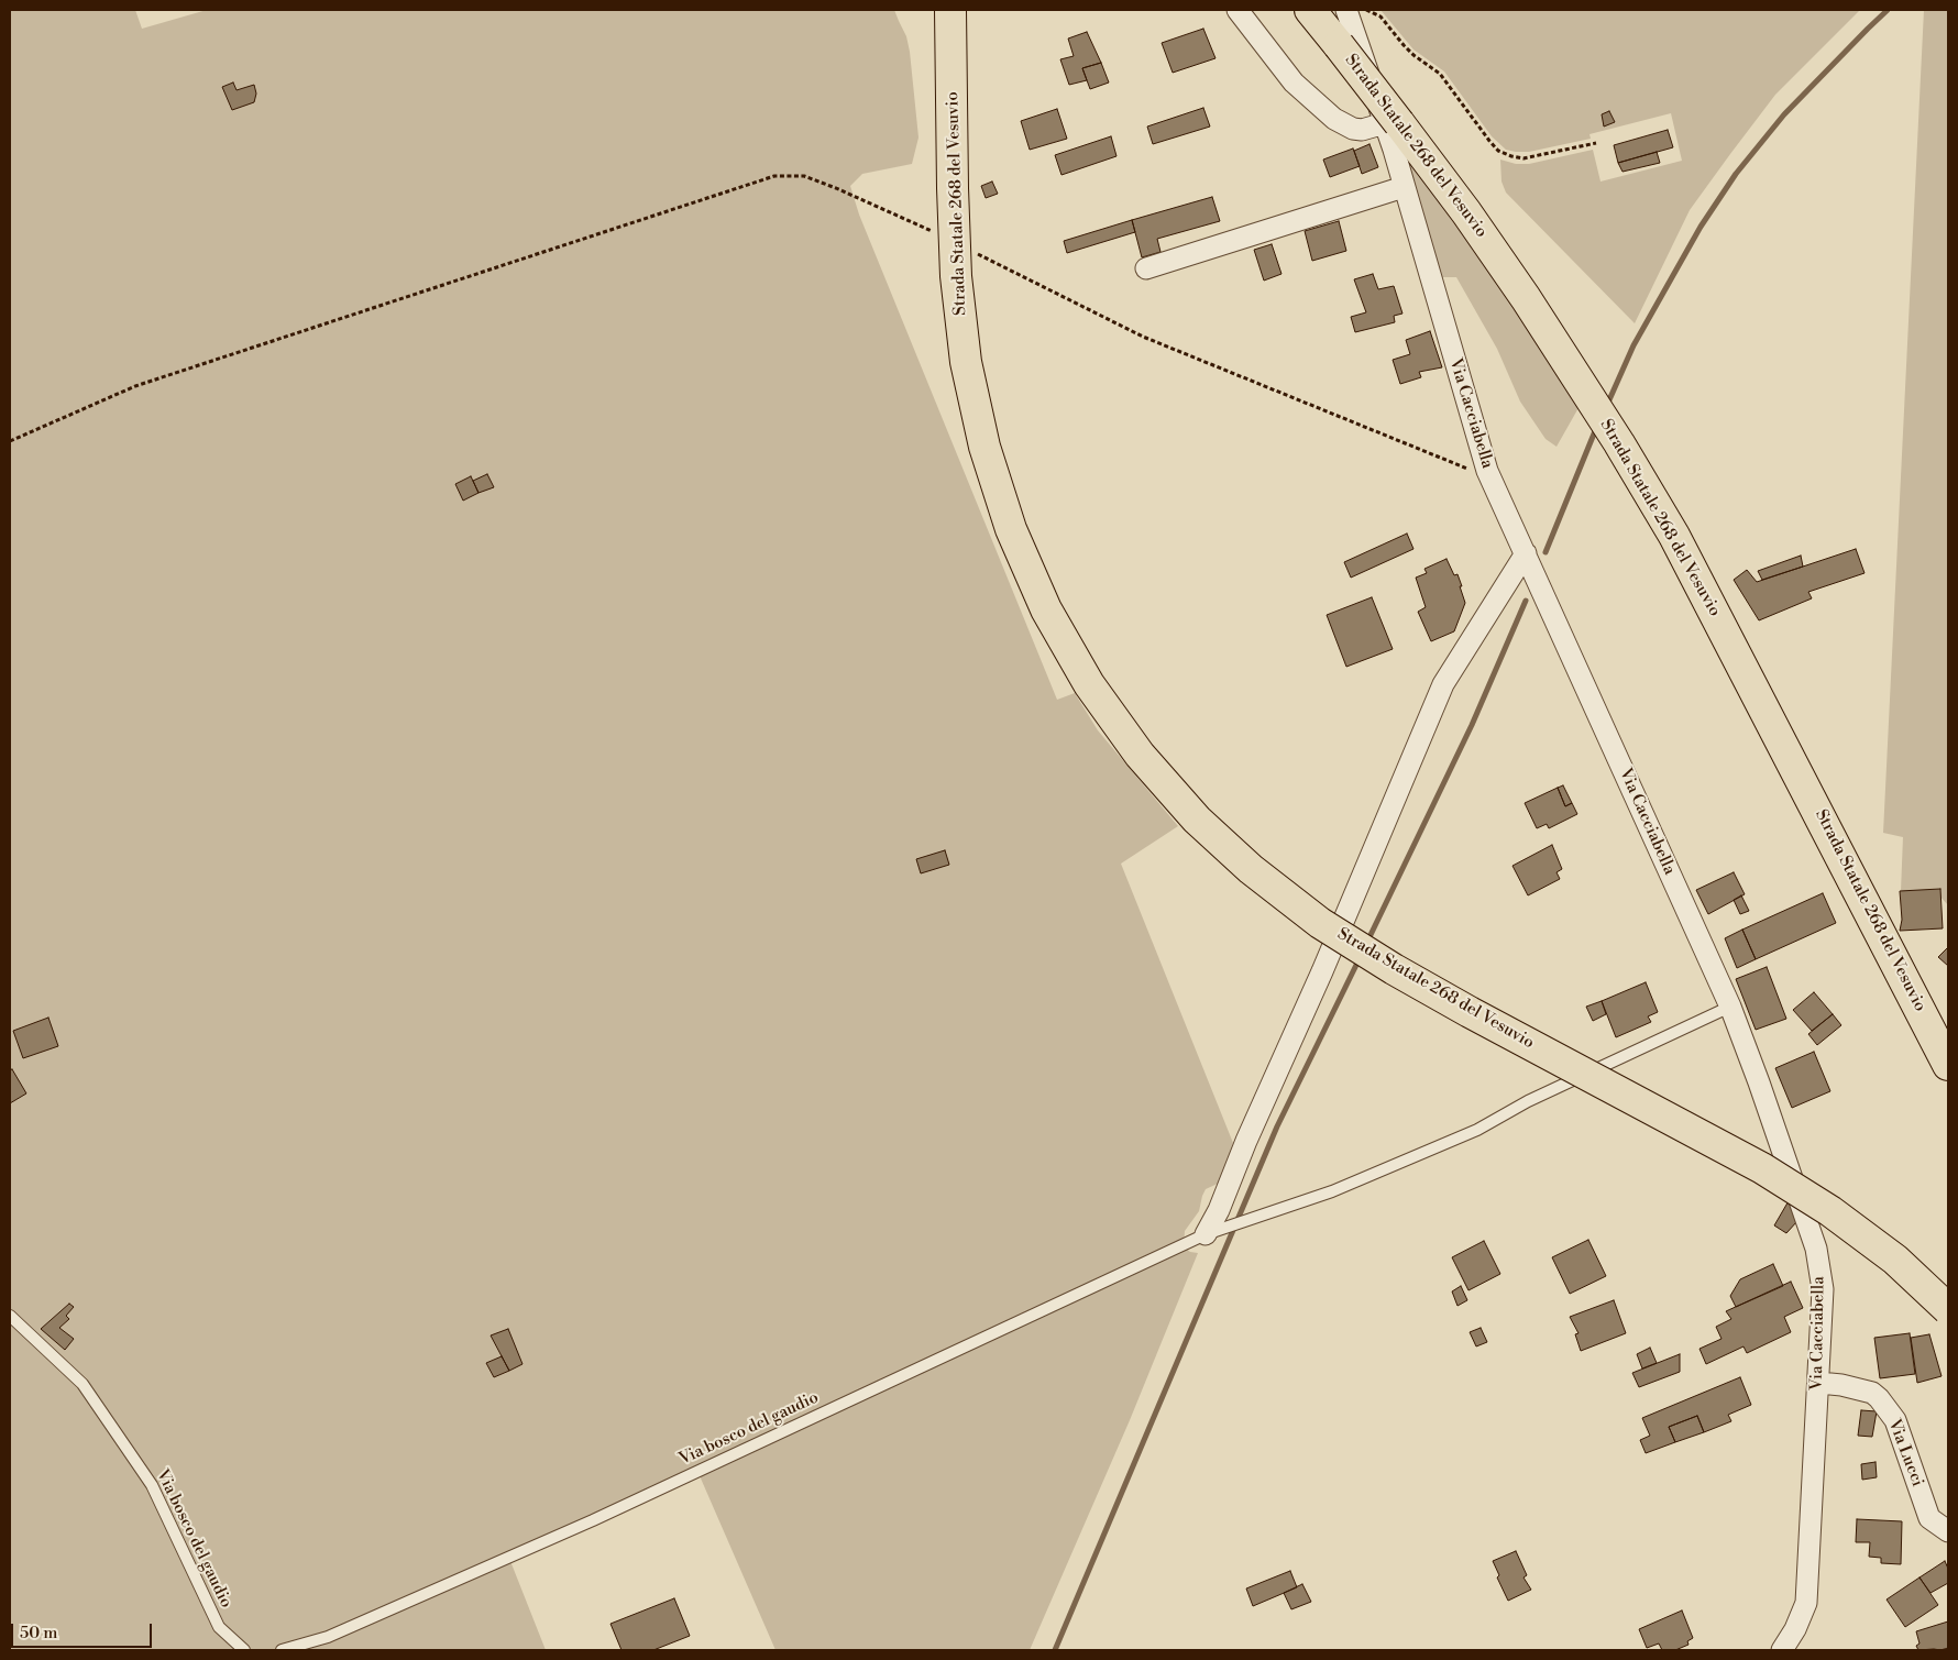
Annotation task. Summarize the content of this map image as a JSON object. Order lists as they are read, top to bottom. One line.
{"streets":{"highway":["Strada Statale 268 del Vesuvio"],"street":["Via Cacciabella","Via Lucci"],"lane":["Via bosco del gaudio"]},"crossings":[["Strada Statale 268 del Vesuvio","Via Cacciabella"],["Via Cacciabella","Via bosco del gaudio"],["Via Cacciabella","Via Lucci"]],"scale_bar":"50 m"}
